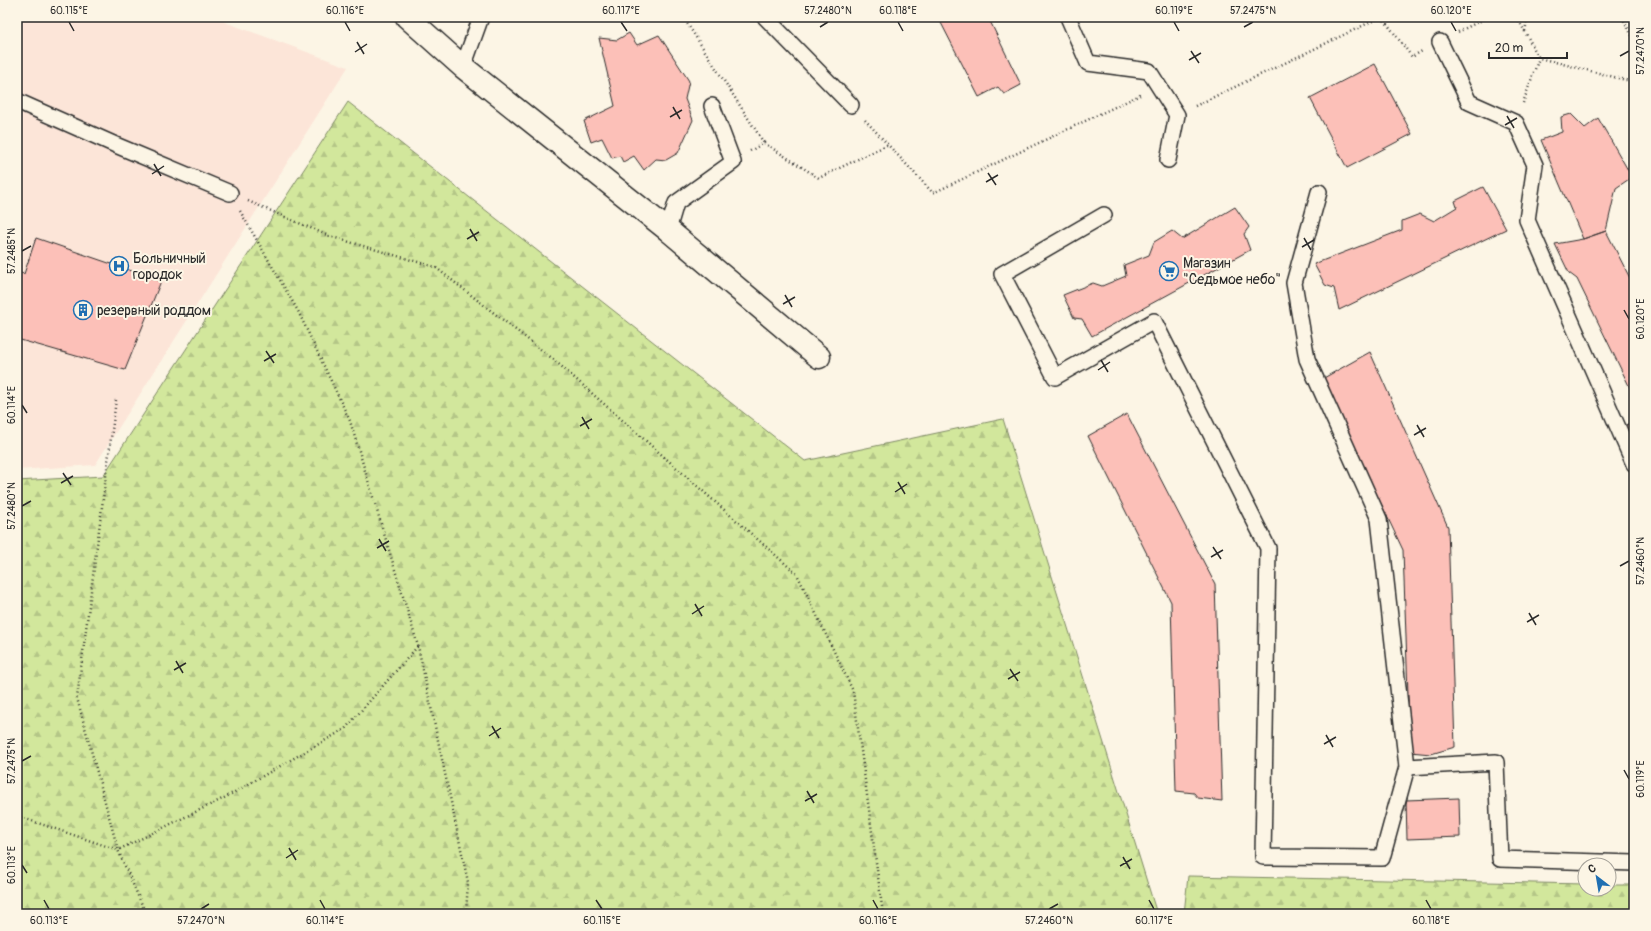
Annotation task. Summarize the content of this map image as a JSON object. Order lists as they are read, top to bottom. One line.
{"places":{"hospital":["Больничный городок"],"supermarket":["Магазин \"Седьмое небо\""],"building":["резервный роддом"]},"scale_bar":"20 m","north":"top left","coordinates":["60.115°E","60.116°E","60.117°E","57.2480°N","60.118°E","60.119°E","57.2475°N","60.120°E","57.2470°N","57.2485°N","60.114°E","57.2460°N","60.113°E"]}
